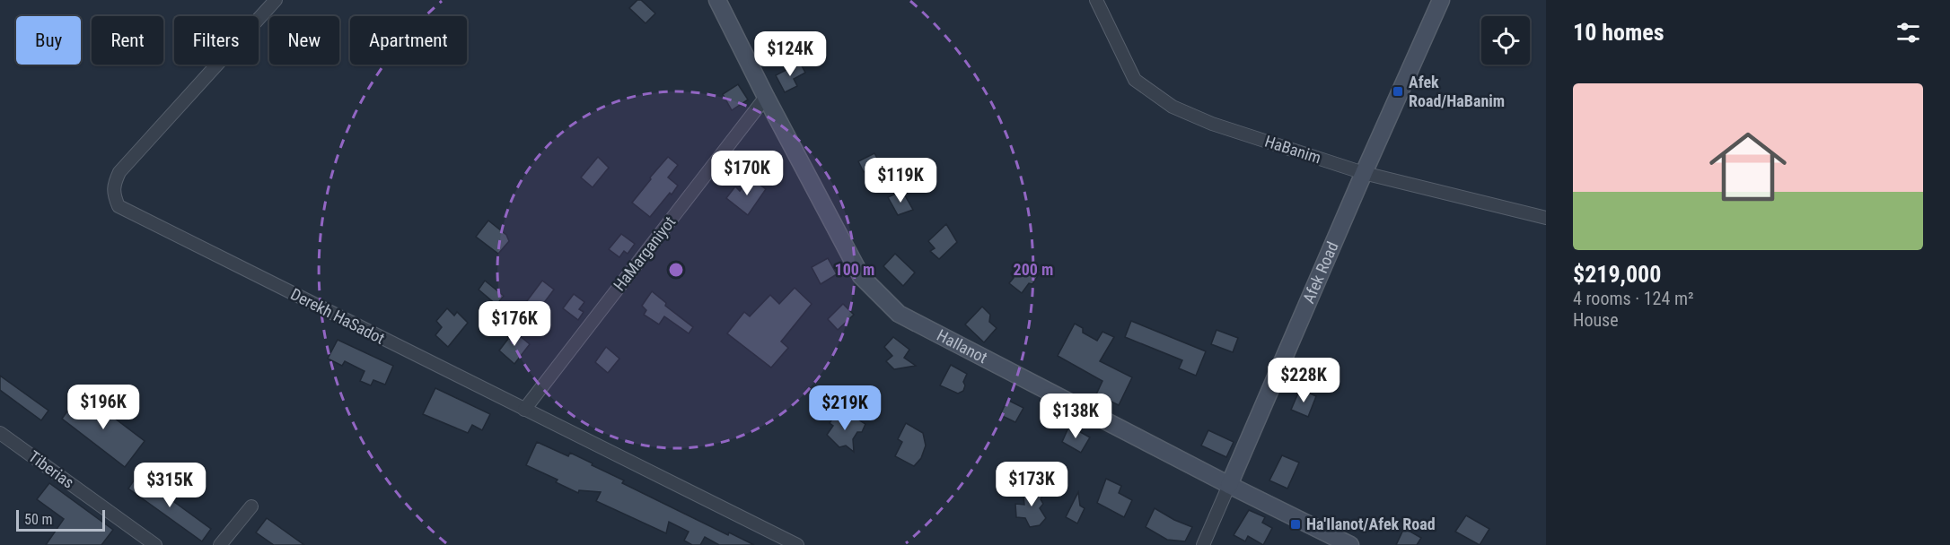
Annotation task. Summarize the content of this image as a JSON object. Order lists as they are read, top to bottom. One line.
{"streets":{"main road":["Afek Road","HaIlanot"],"street":["HaBanim","HaMarganiyot","Derekh HaSadot","Tiberias"]},"crossings":[["HaBanim","Afek Road"],["HaMarganiyot","Derekh HaSadot"],["HaMarganiyot","HaIlanot"],["Afek Road","HaIlanot"]],"places":{"transit":["Afek Road/HaBanim","Ha'Ilanot/Afek Road"]},"scale_bar":"50 m","page":{"heading":"10 homes","chip":["Buy","Rent","Filters","New","Apartment"],"price":["$124K","$170K","$119K","$176K","$228K","$196K","$219K","$138K","$173K","$315K"],"list":[{"name":"$219,000","note":"4 rooms · 124 m² · House"}],"scale":"50 m"},"rings":["100 m","200 m"]}
